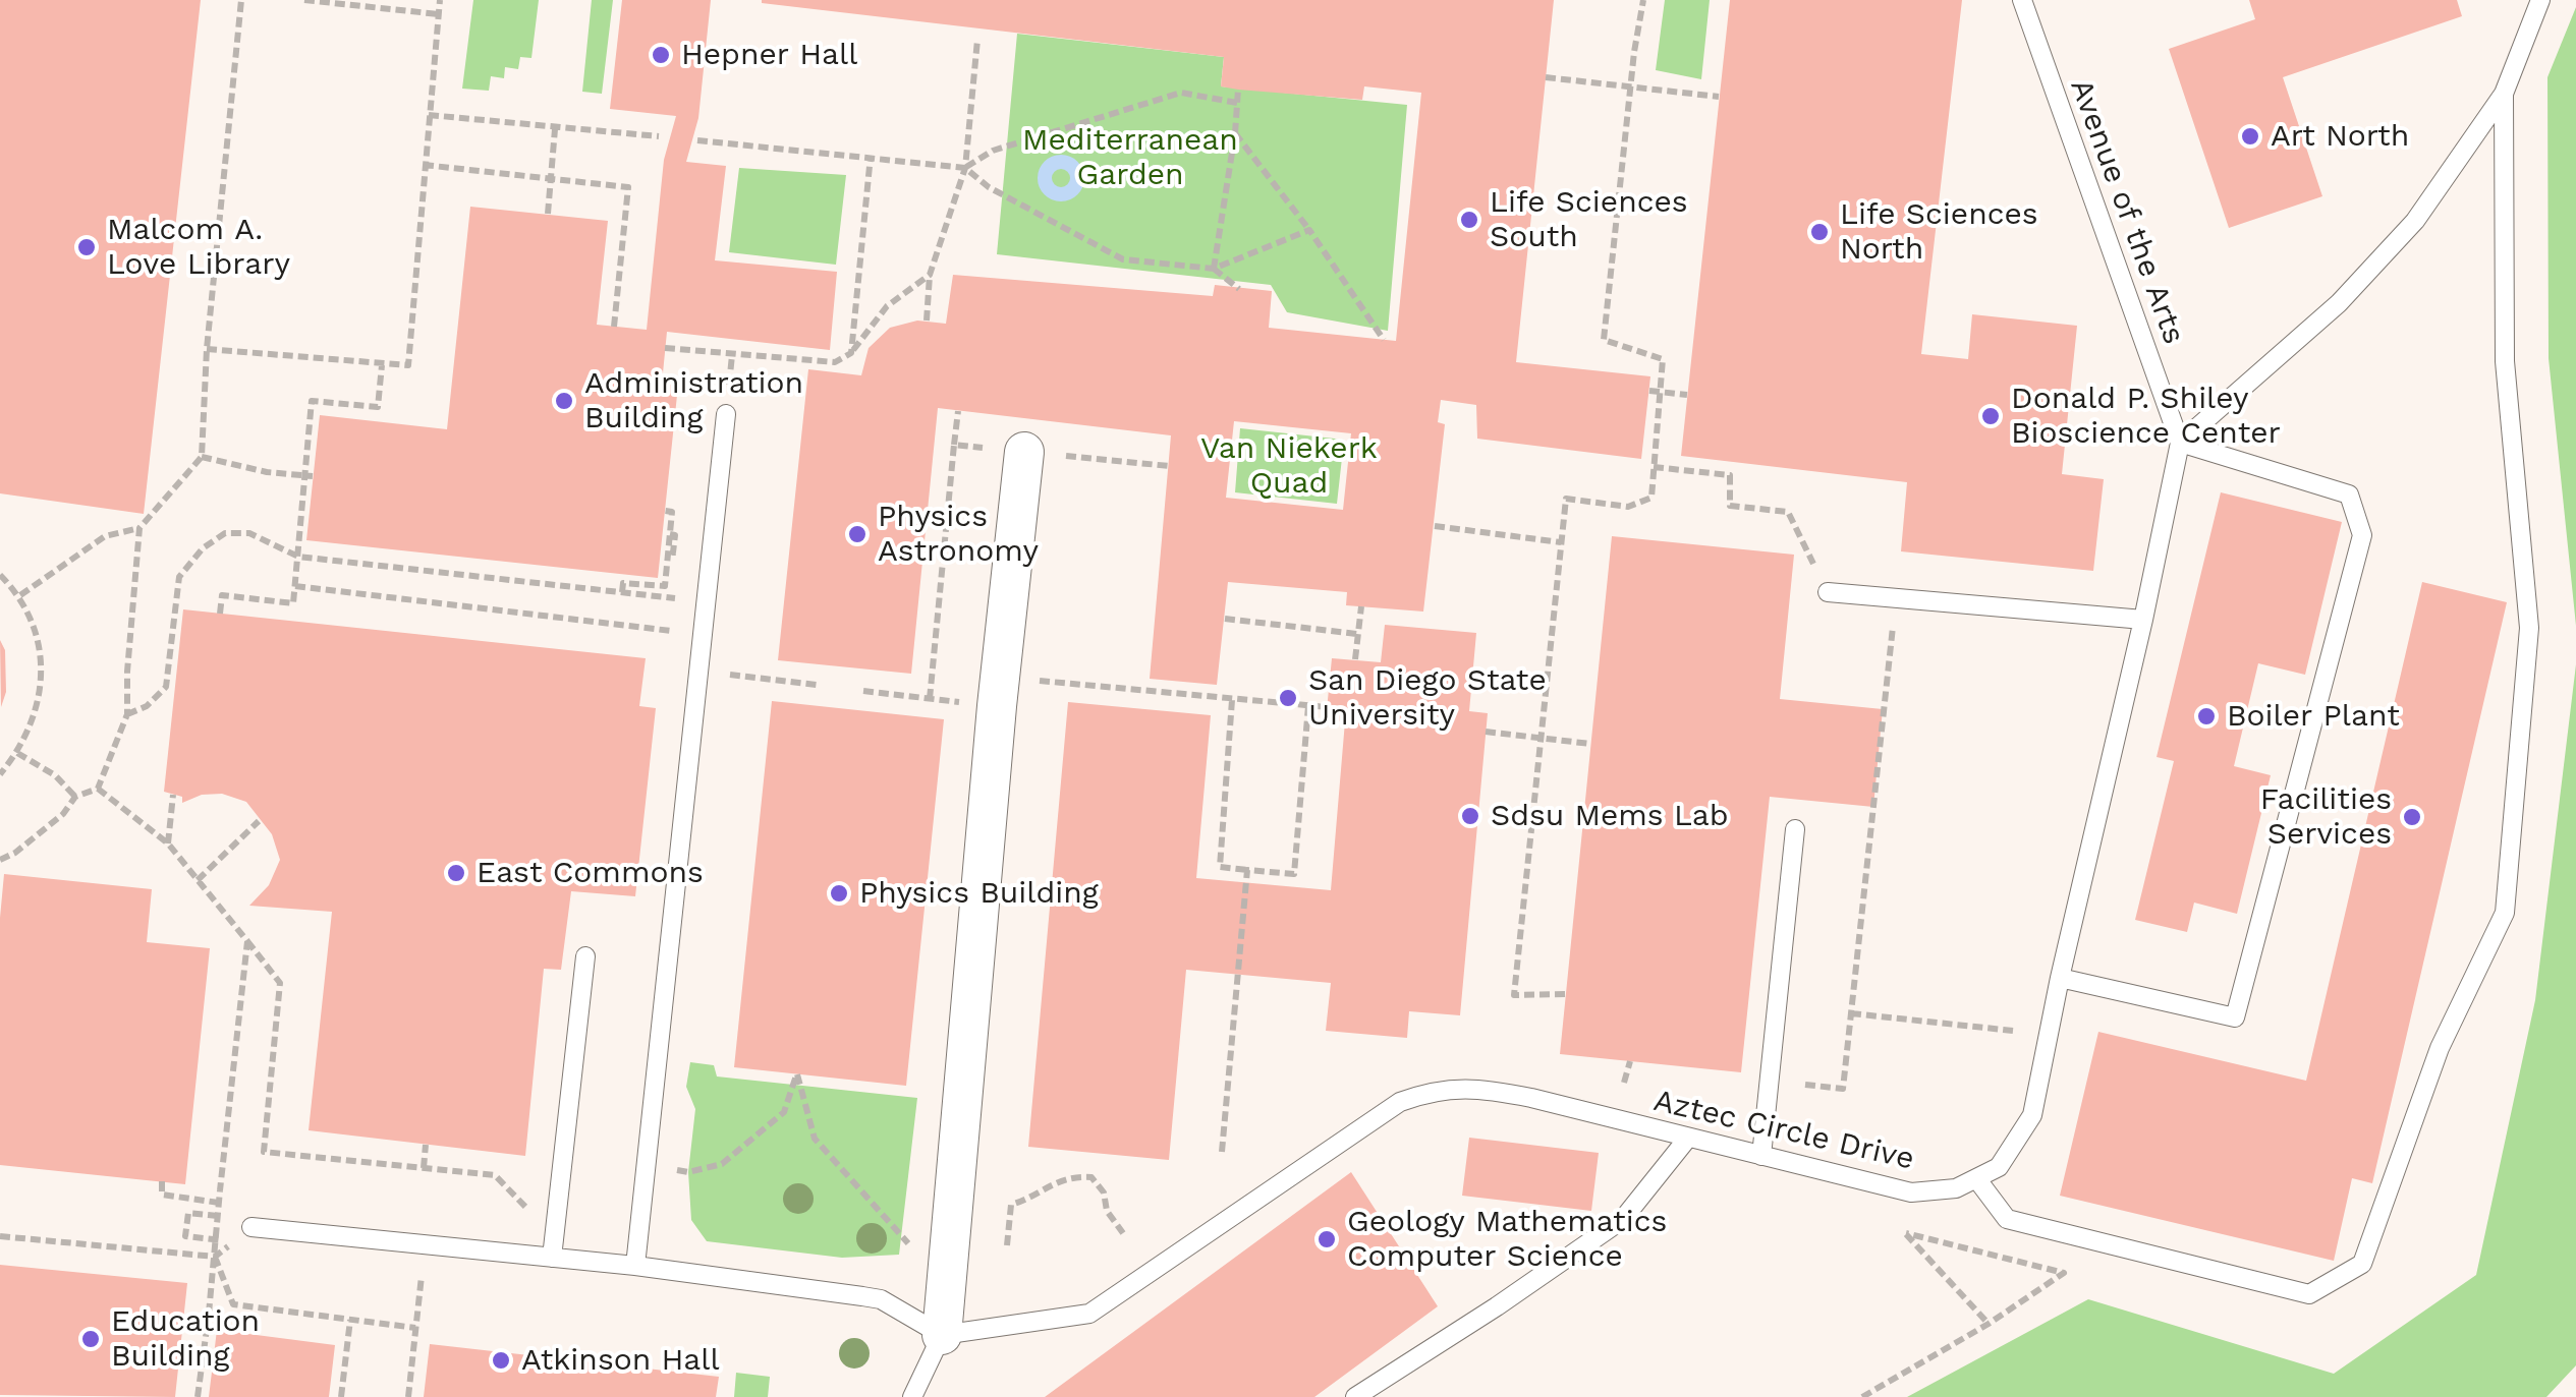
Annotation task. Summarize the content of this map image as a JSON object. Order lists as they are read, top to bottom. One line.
{"streets":{"lane":["Avenue of the Arts","Aztec Circle Drive"]},"crossings":[["Avenue of the Arts","Aztec Circle Drive"]],"parks":["Mediterranean Garden","Van Niekerk Quad"],"places":["Hepner Hall","Art North","Life Sciences South","Life Sciences North","Malcom A. Love Library","Administration Building","Donald P. Shiley Bioscience Center","Physics Astronomy","San Diego State University","Boiler Plant","Sdsu Mems Lab","Facilities Services","East Commons","Physics Building","Geology Mathematics Computer Science","Education Building","Atkinson Hall"]}
